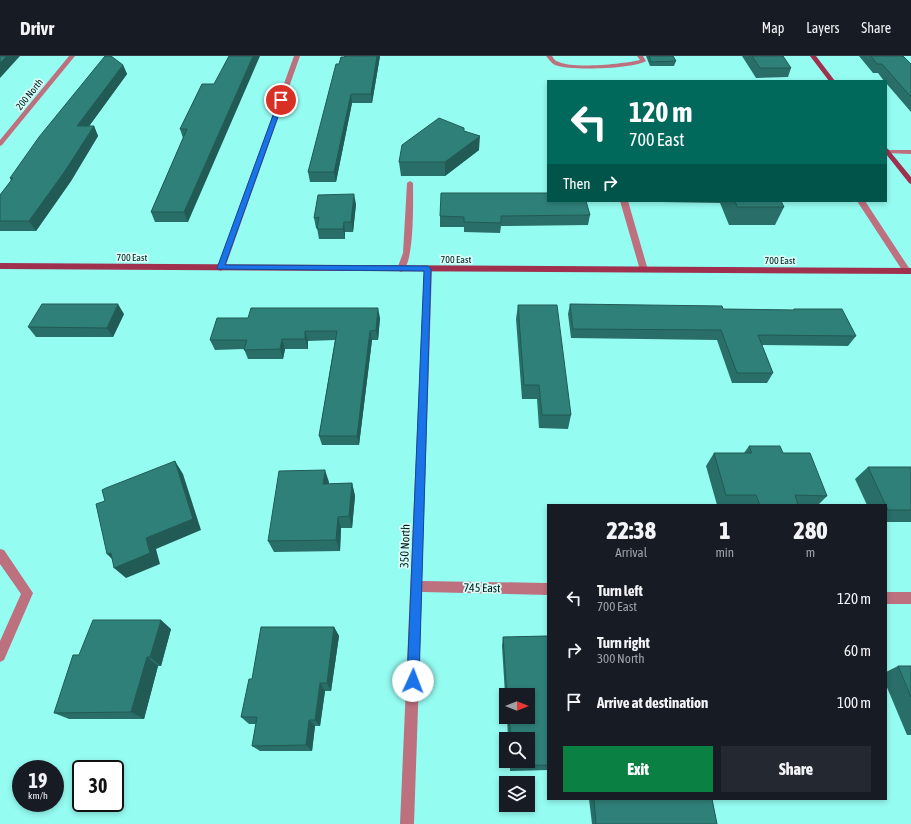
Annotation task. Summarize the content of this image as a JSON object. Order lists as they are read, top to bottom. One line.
{"streets":{"street":["200 North","700 East","350 North","745 East"]},"crossings":[["700 East","350 North"],["350 North","745 East"]],"north":"right","page":{"header":"Drivr","nav":["Map","Layers","Share"],"turn":["120 m","700 East"],"then":"Then","eta":["22:38","Arrival","1","min","280","m"],"list":[{"name":"Turn left","note":"700 East","value":"120 m"},{"name":"Turn right","note":"300 North","value":"60 m"},{"name":"Arrive at destination","value":"100 m"}],"buttons":["Exit","Share"],"speed":"19 km/h","limit":"30"}}
